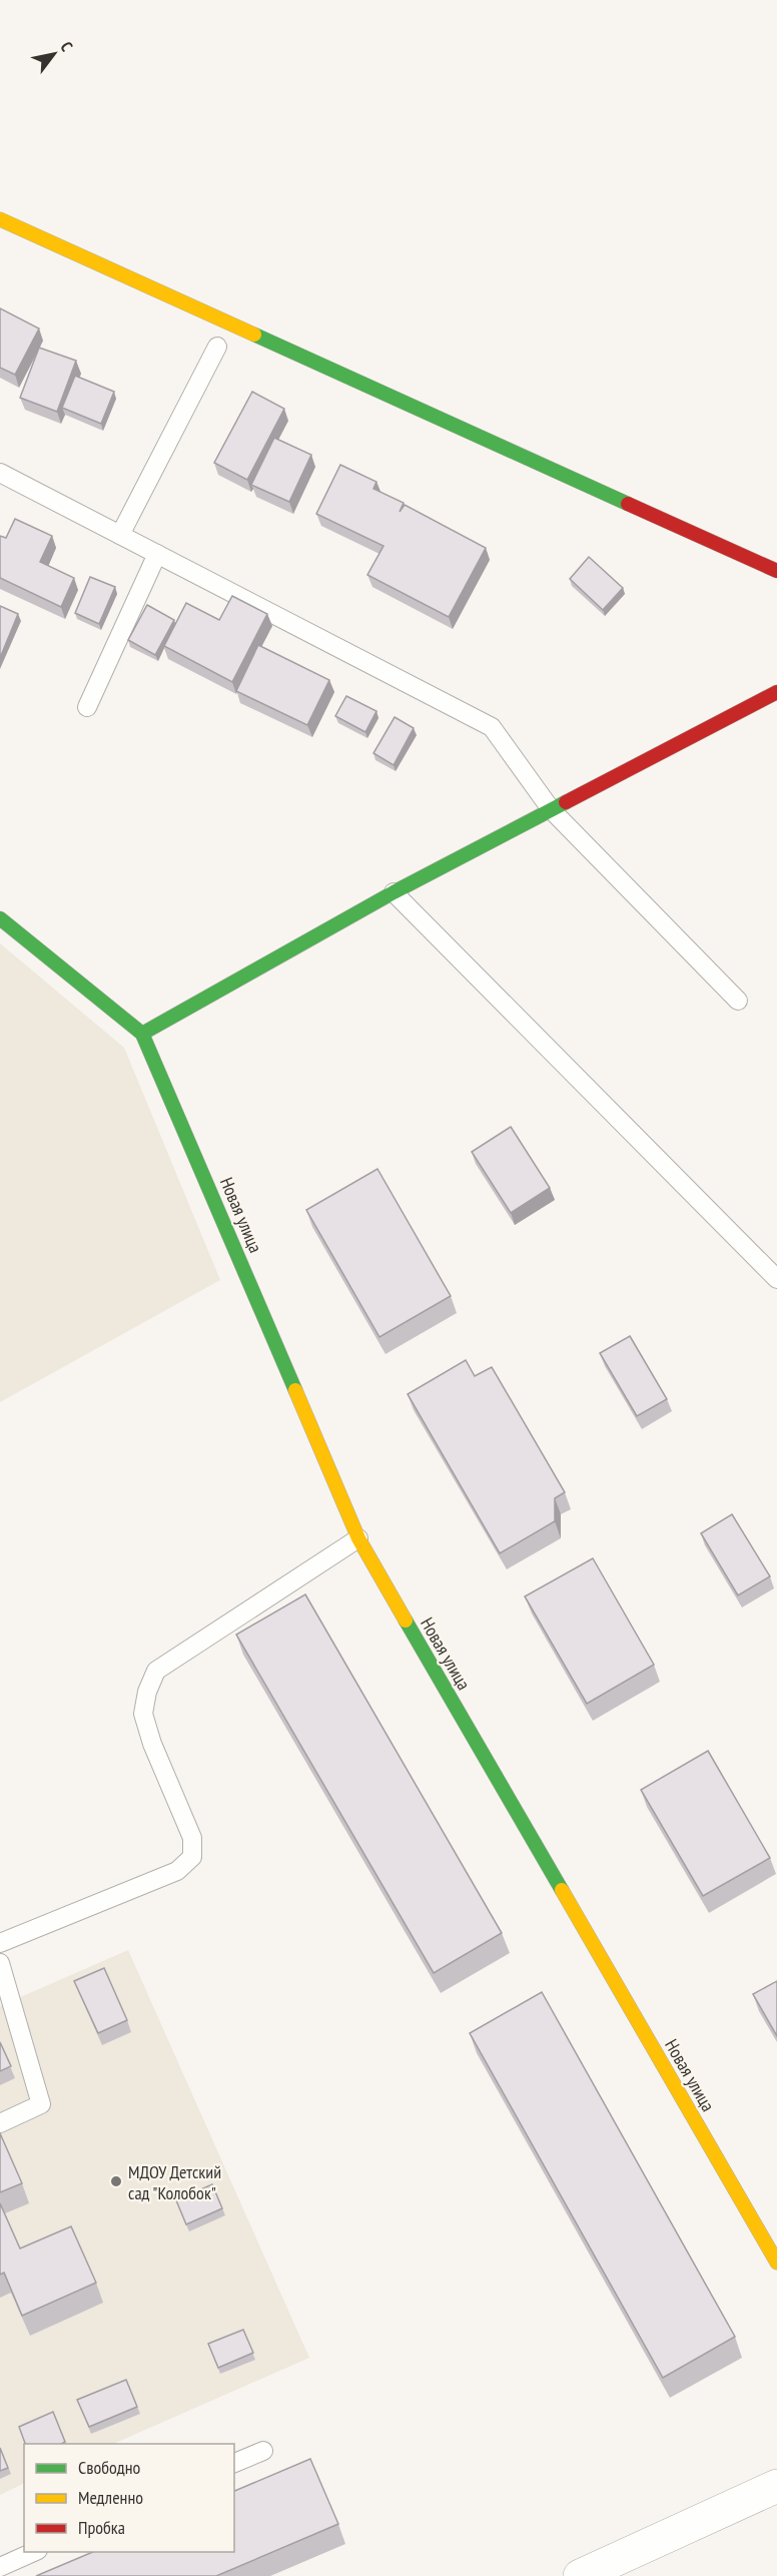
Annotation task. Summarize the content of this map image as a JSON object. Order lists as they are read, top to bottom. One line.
{"streets":{"street":["Новая улица"]},"places":["МДОУ Детский сад \"Колобок\""],"legend":["Свободно","Медленно","Пробка"],"north":"top right"}
